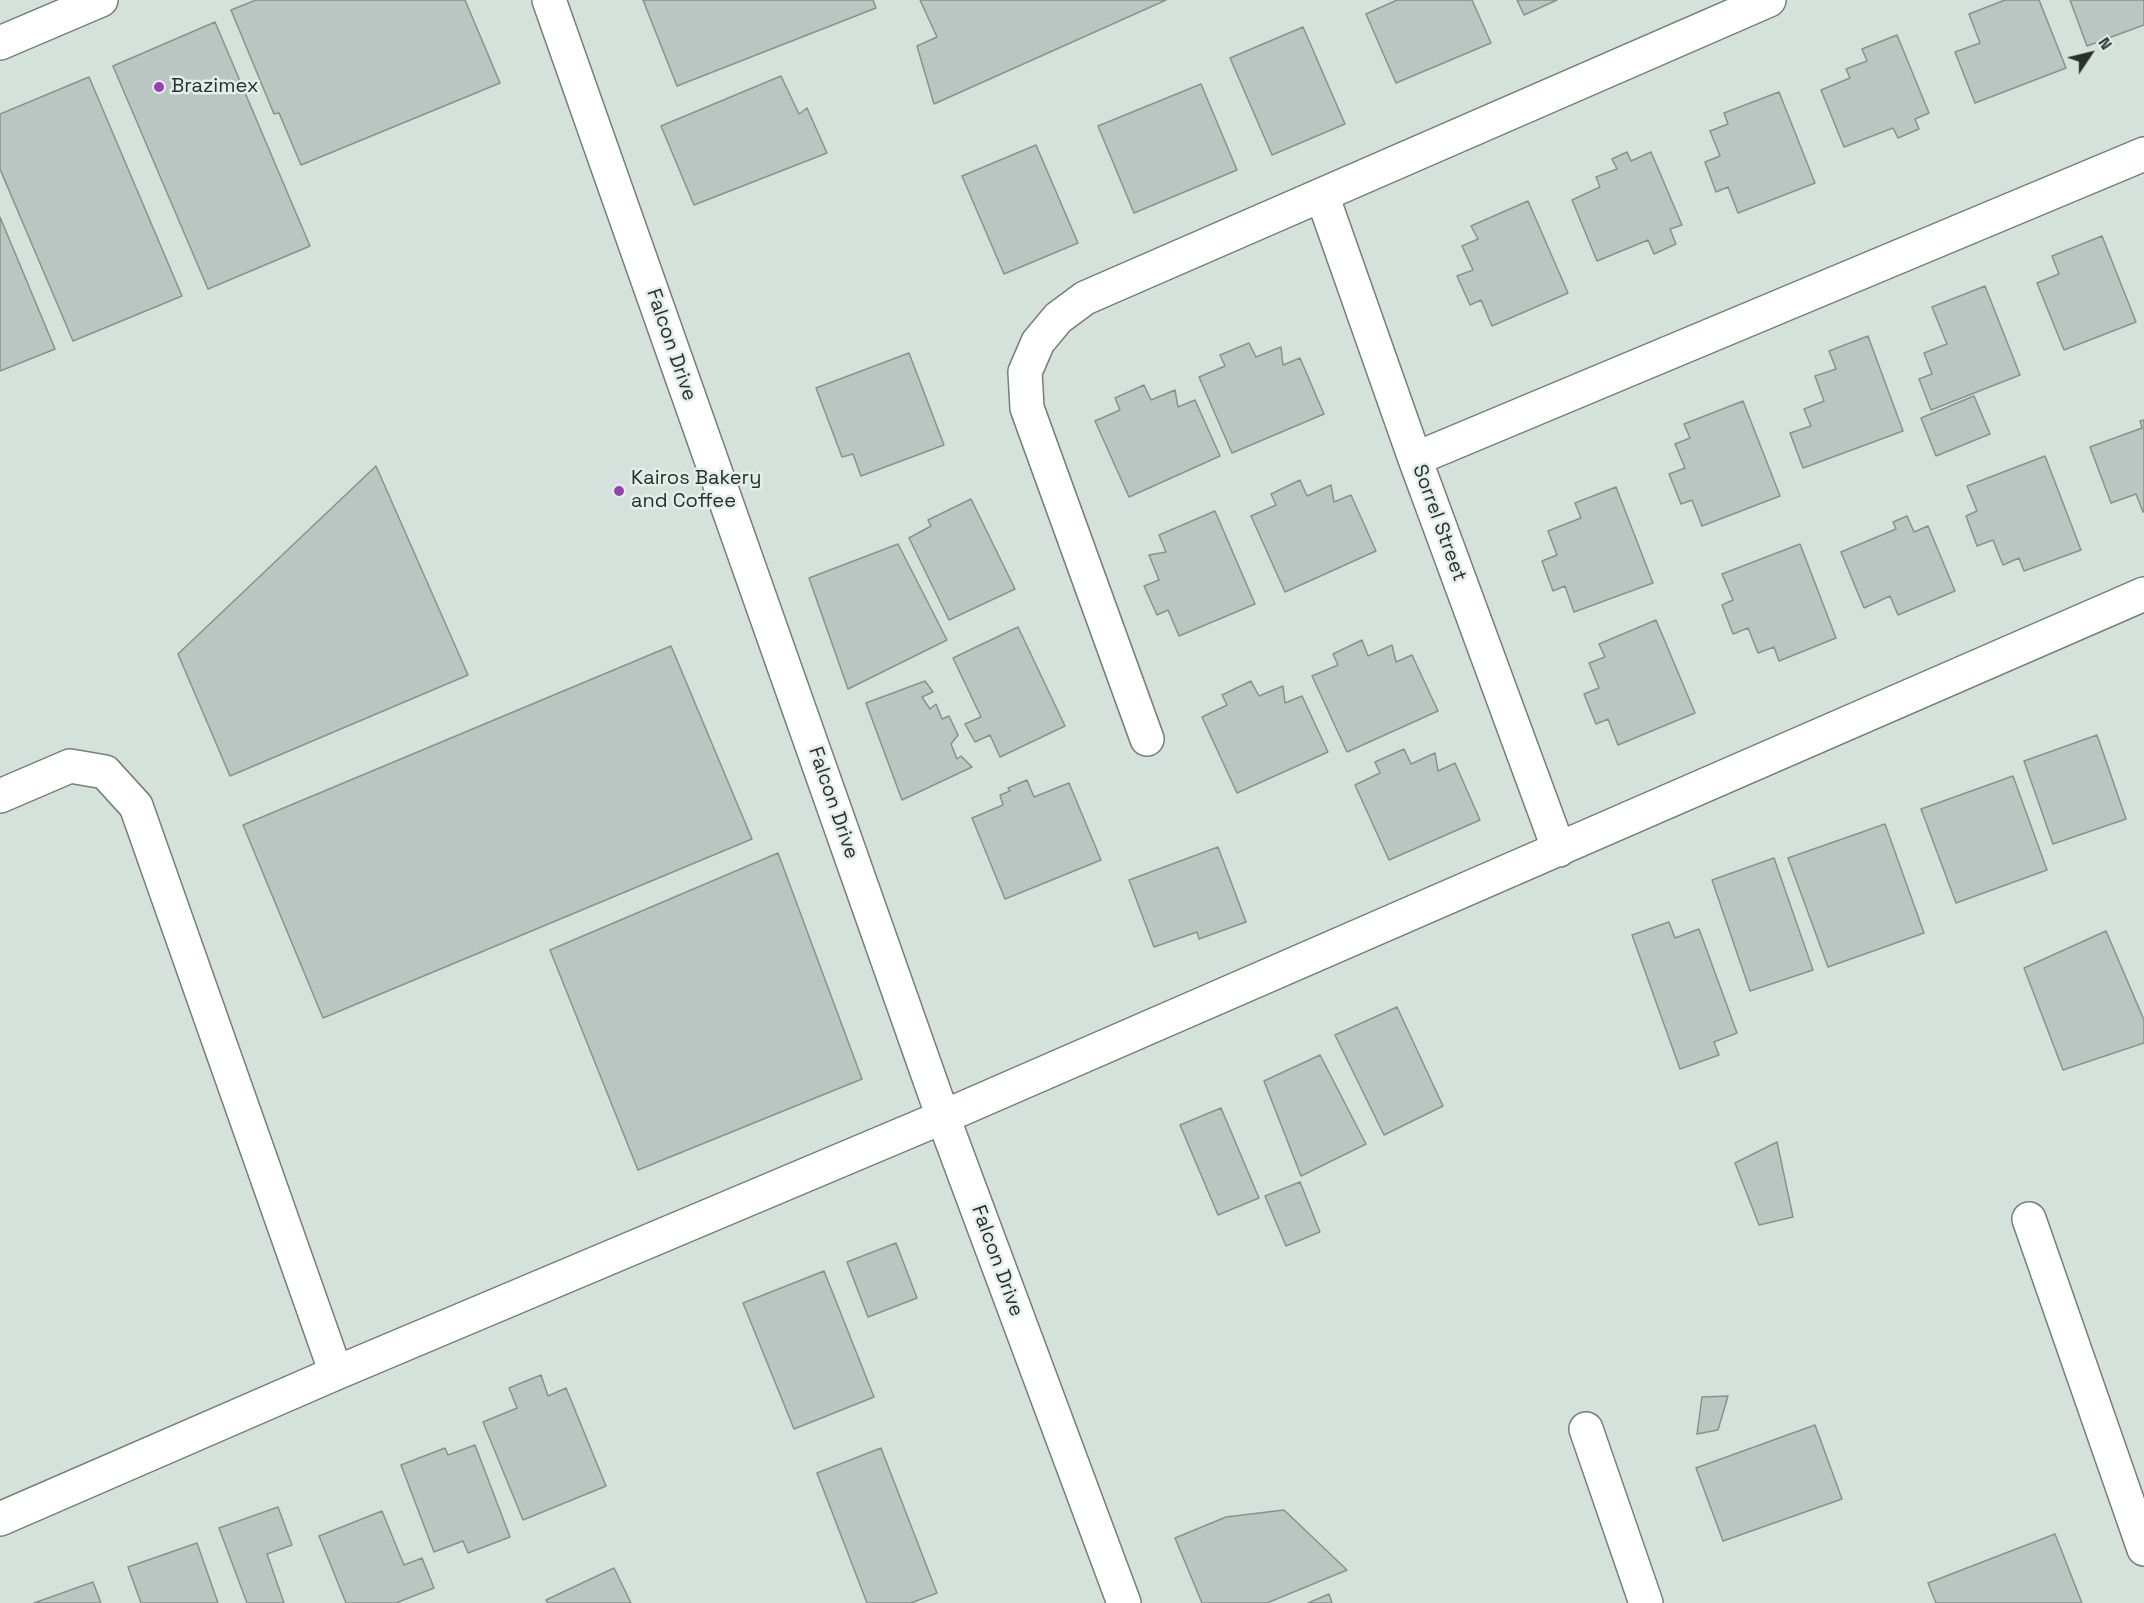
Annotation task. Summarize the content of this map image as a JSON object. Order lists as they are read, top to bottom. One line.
{"streets":{"street":["Falcon Drive","Sorrel Street"]},"places":["Brazimex","Kairos Bakery and Coffee"],"north":"top right"}
